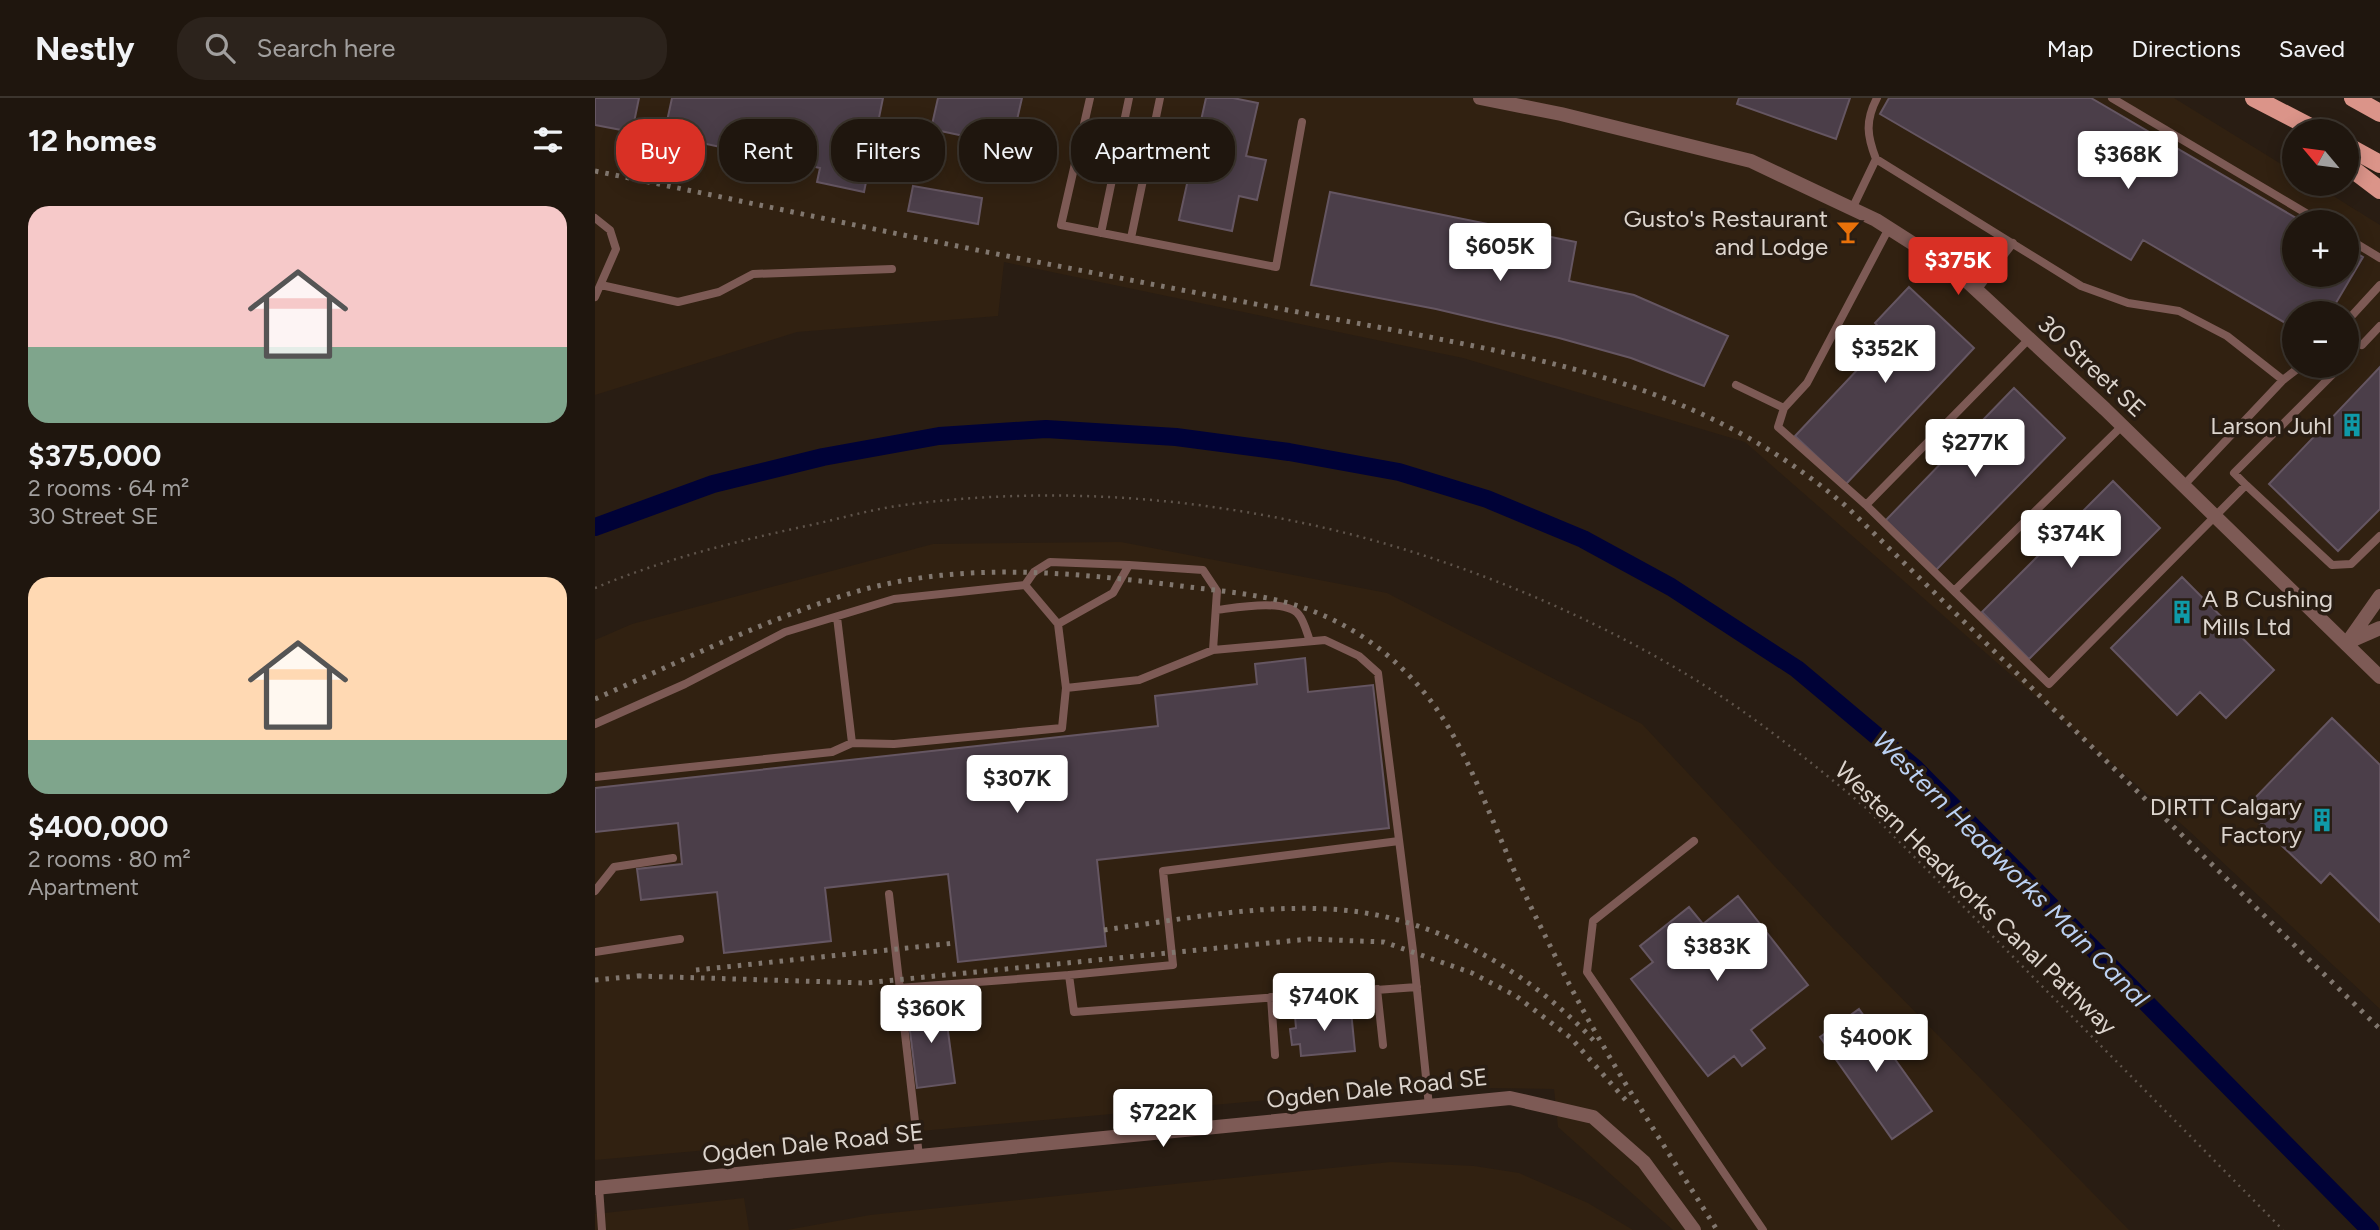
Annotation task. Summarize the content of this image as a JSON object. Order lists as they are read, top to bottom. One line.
{"streets":{"street":["30 Street SE","Ogden Dale Road SE"],"path":["Western Headworks Canal Pathway"]},"water":["Western Headworks Main Canal"],"places":{"bar":["Gusto's Restaurant and Lodge"],"building":["Larson Juhl","A B Cushing Mills Ltd","DIRTT Calgary Factory"]},"north":"top left","page":{"header":"Nestly","search":"Search here","nav":["Map","Directions","Saved"],"heading":"12 homes","map_buttons":["+","−"],"chip":["Buy","Rent","Filters","New","Apartment"],"price":["$368K","$605K","$375K","$352K","$277K","$374K","$307K","$383K","$740K","$360K","$400K","$722K"],"list":[{"name":"$375,000","note":"2 rooms · 64 m² · 30 Street SE"},{"name":"$400,000","note":"2 rooms · 80 m² · Apartment"}]}}
